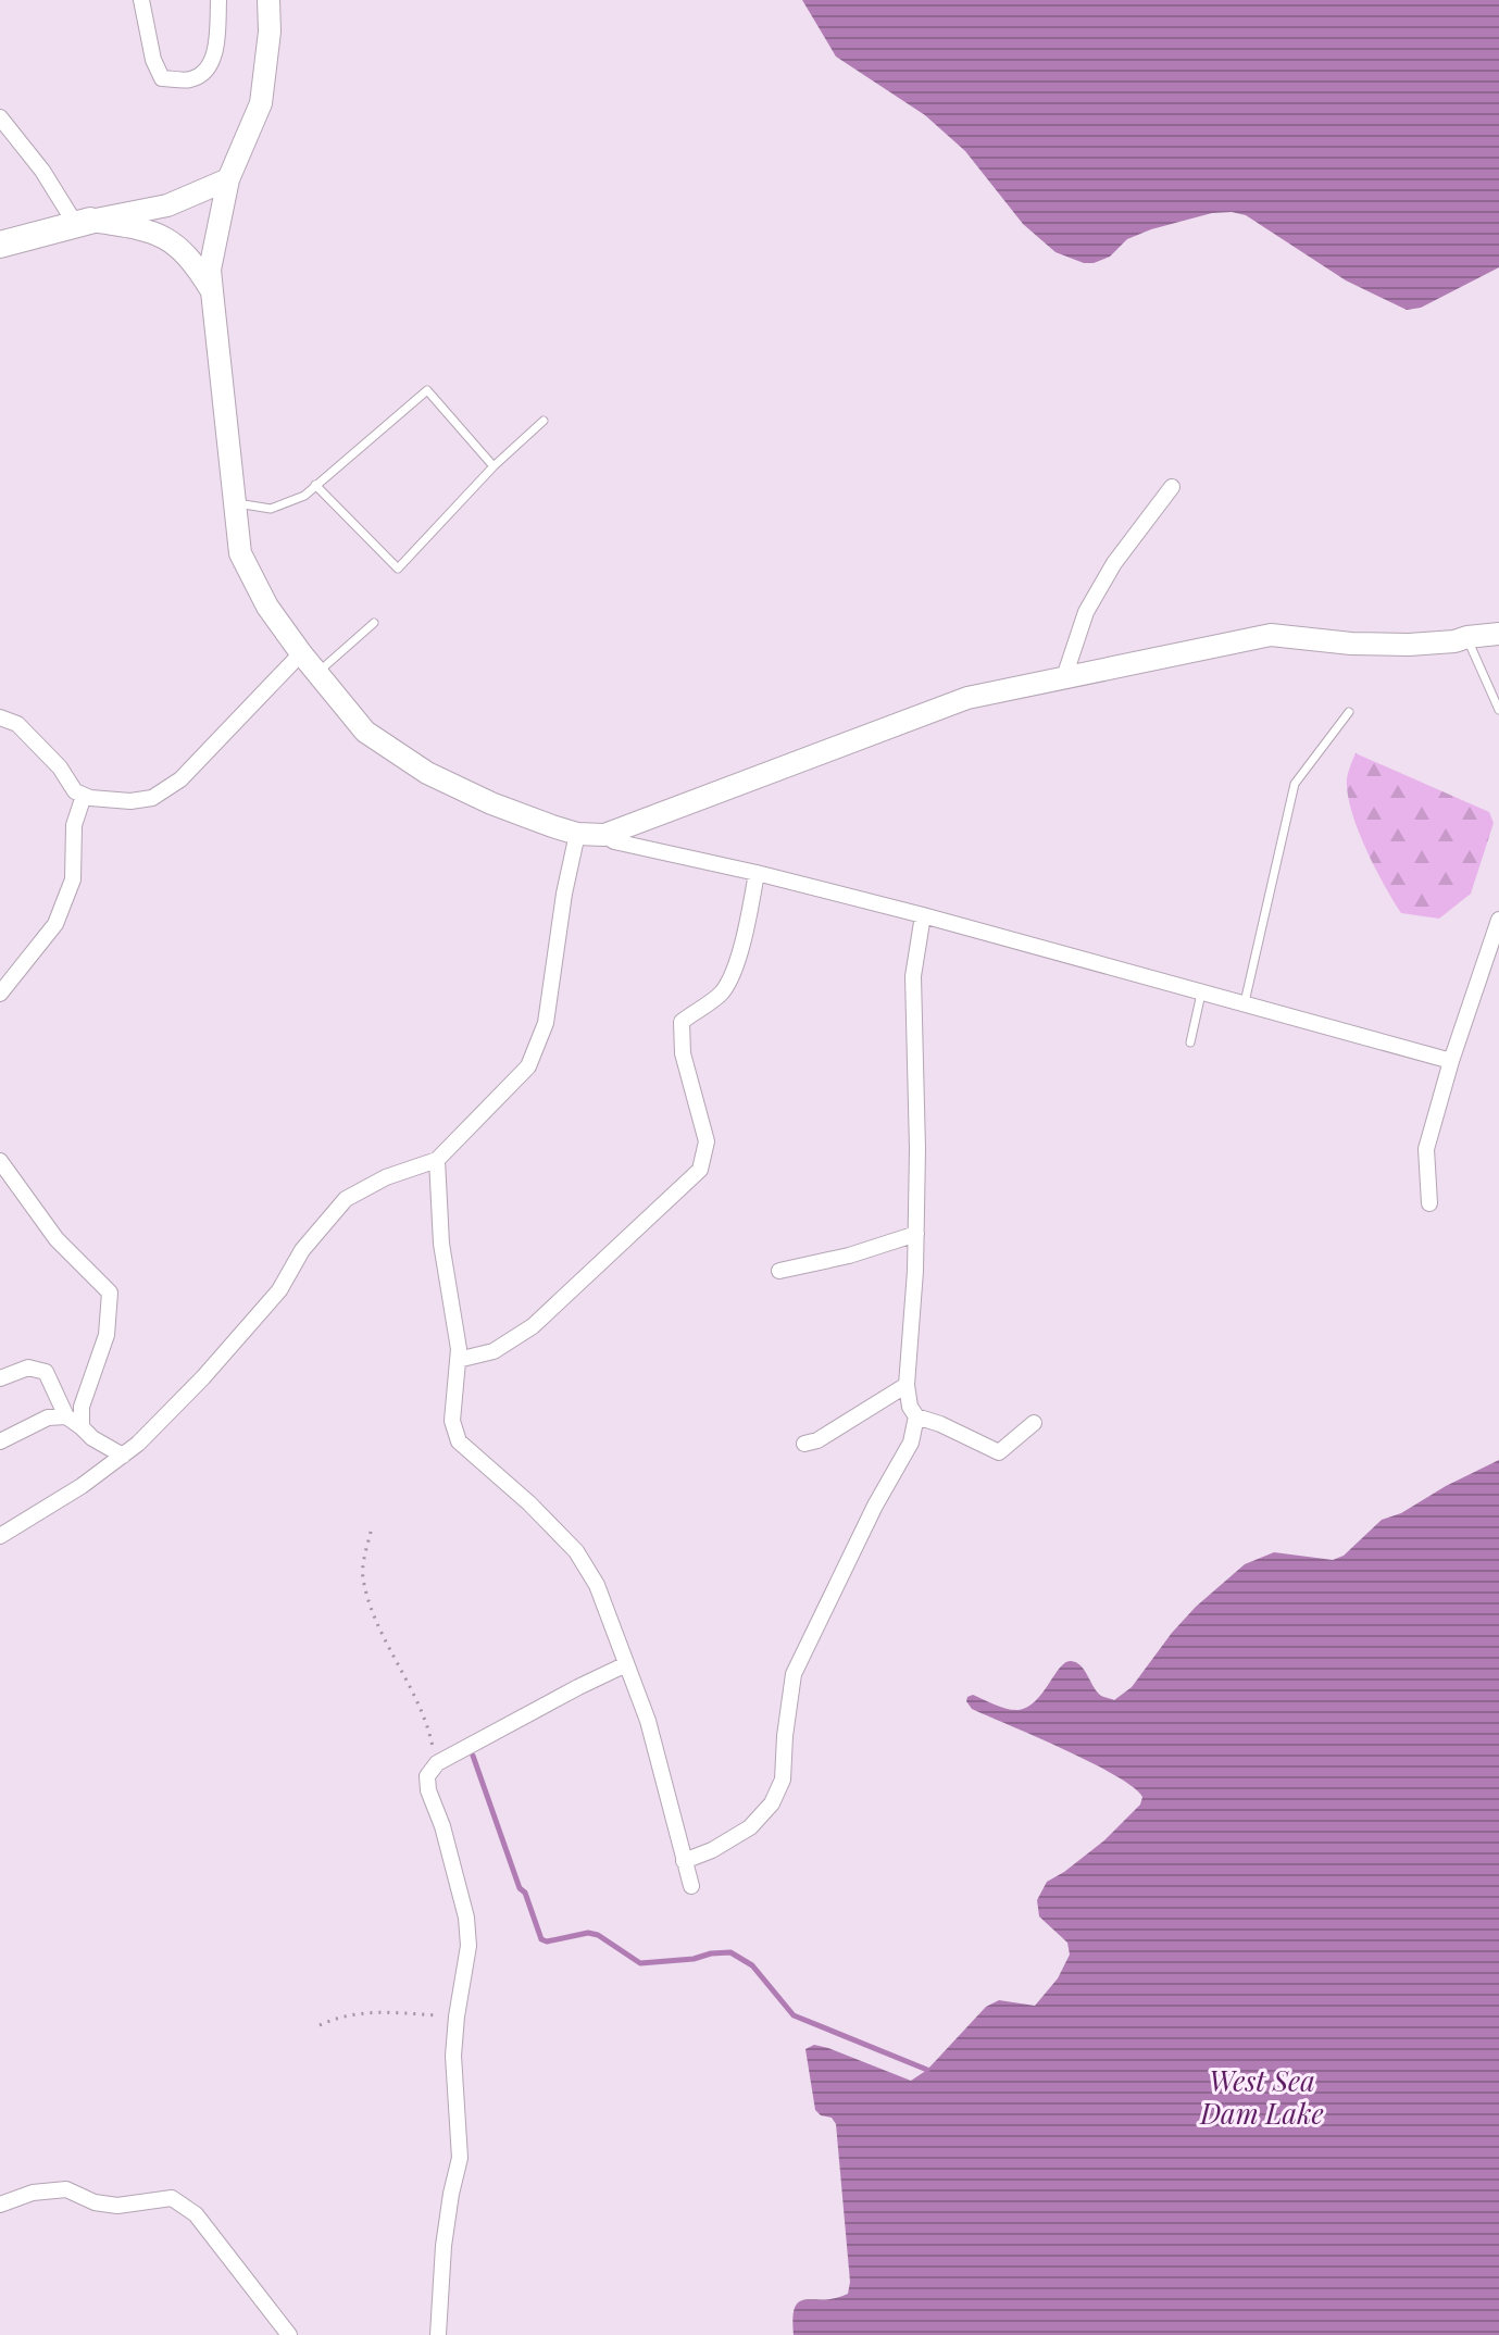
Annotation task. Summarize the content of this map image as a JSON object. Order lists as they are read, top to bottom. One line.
{"water":["West Sea Dam Lake"]}
